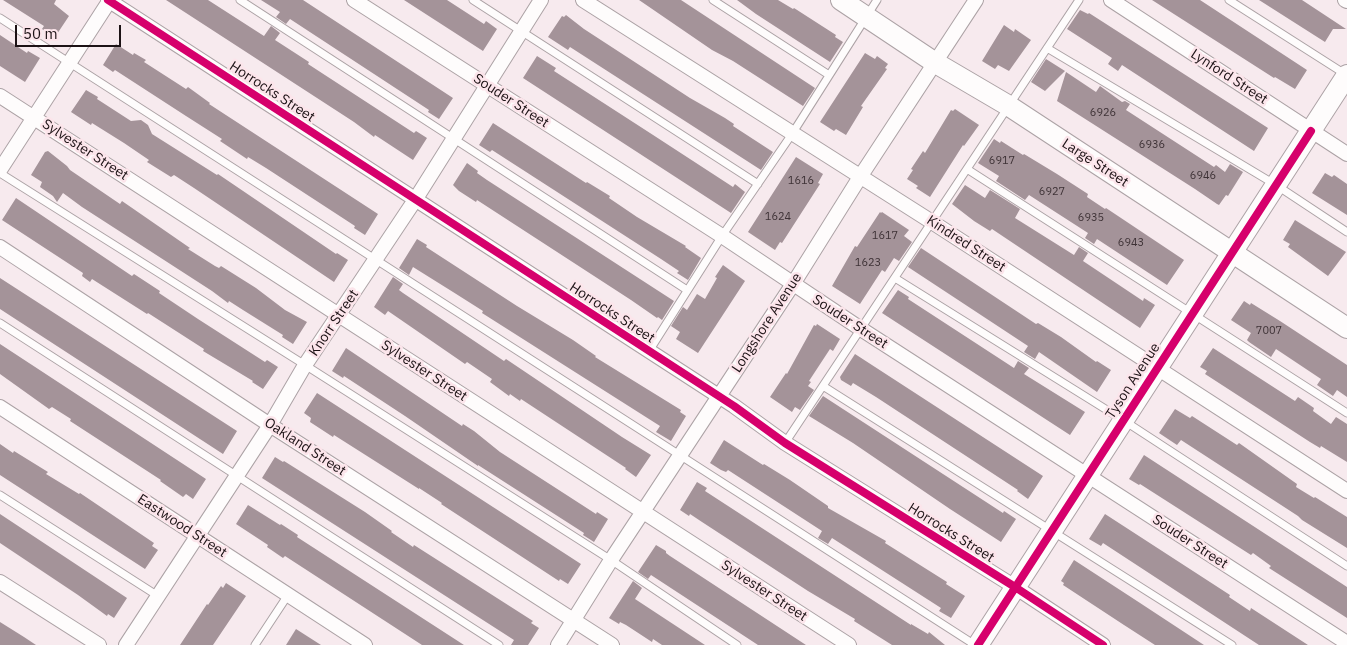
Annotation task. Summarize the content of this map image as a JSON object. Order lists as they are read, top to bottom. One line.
{"streets":{"street":["Lynford Street","Horrocks Street","Souder Street","Sylvester Street","Large Street","Kindred Street","Knorr Street","Longshore Avenue","Tyson Avenue","Oakland Street","Eastwood Street"]},"crossings":[["Lynford Street","Tyson Avenue"],["Horrocks Street","Knorr Street"],["Horrocks Street","Longshore Avenue"],["Horrocks Street","Tyson Avenue"],["Souder Street","Knorr Street"],["Souder Street","Longshore Avenue"],["Souder Street","Tyson Avenue"],["Sylvester Street","Knorr Street"],["Sylvester Street","Longshore Avenue"],["Large Street","Longshore Avenue"],["Large Street","Tyson Avenue"],["Kindred Street","Longshore Avenue"],["Kindred Street","Tyson Avenue"],["Knorr Street","Oakland Street"],["Knorr Street","Eastwood Street"],["Longshore Avenue","Oakland Street"]],"house_numbers":["6926","6936","6917","6946","1616","6927","1624","6935","1617","6943","1623","7007"],"scale_bar":"50 m"}
